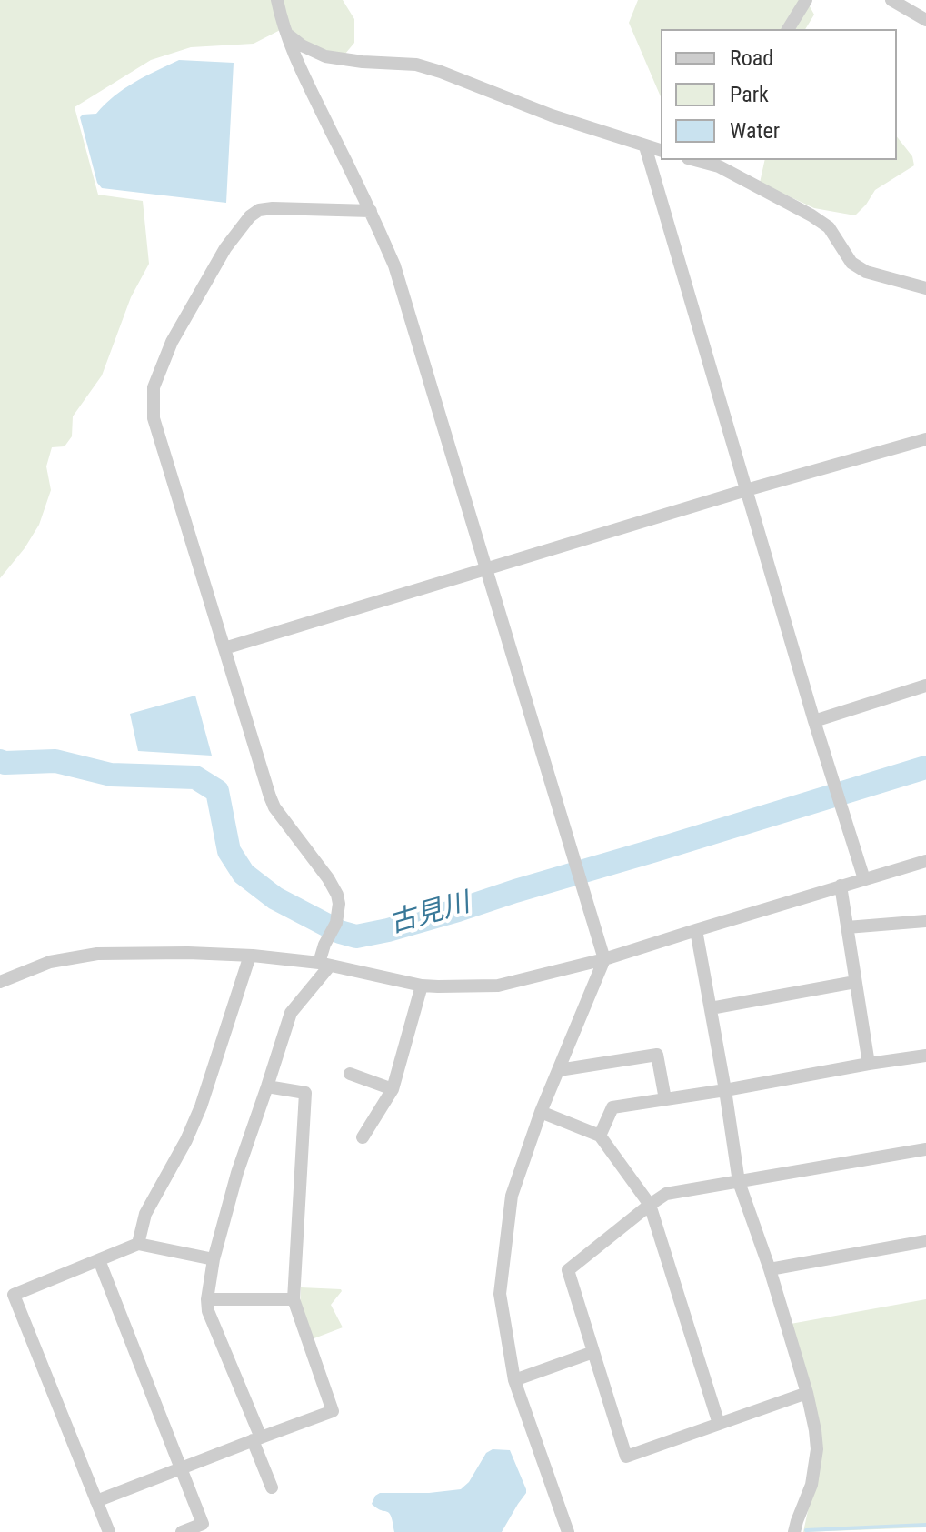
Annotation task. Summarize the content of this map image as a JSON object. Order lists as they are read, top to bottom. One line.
{"water":["古見川"],"legend":["Road","Park","Water"]}
